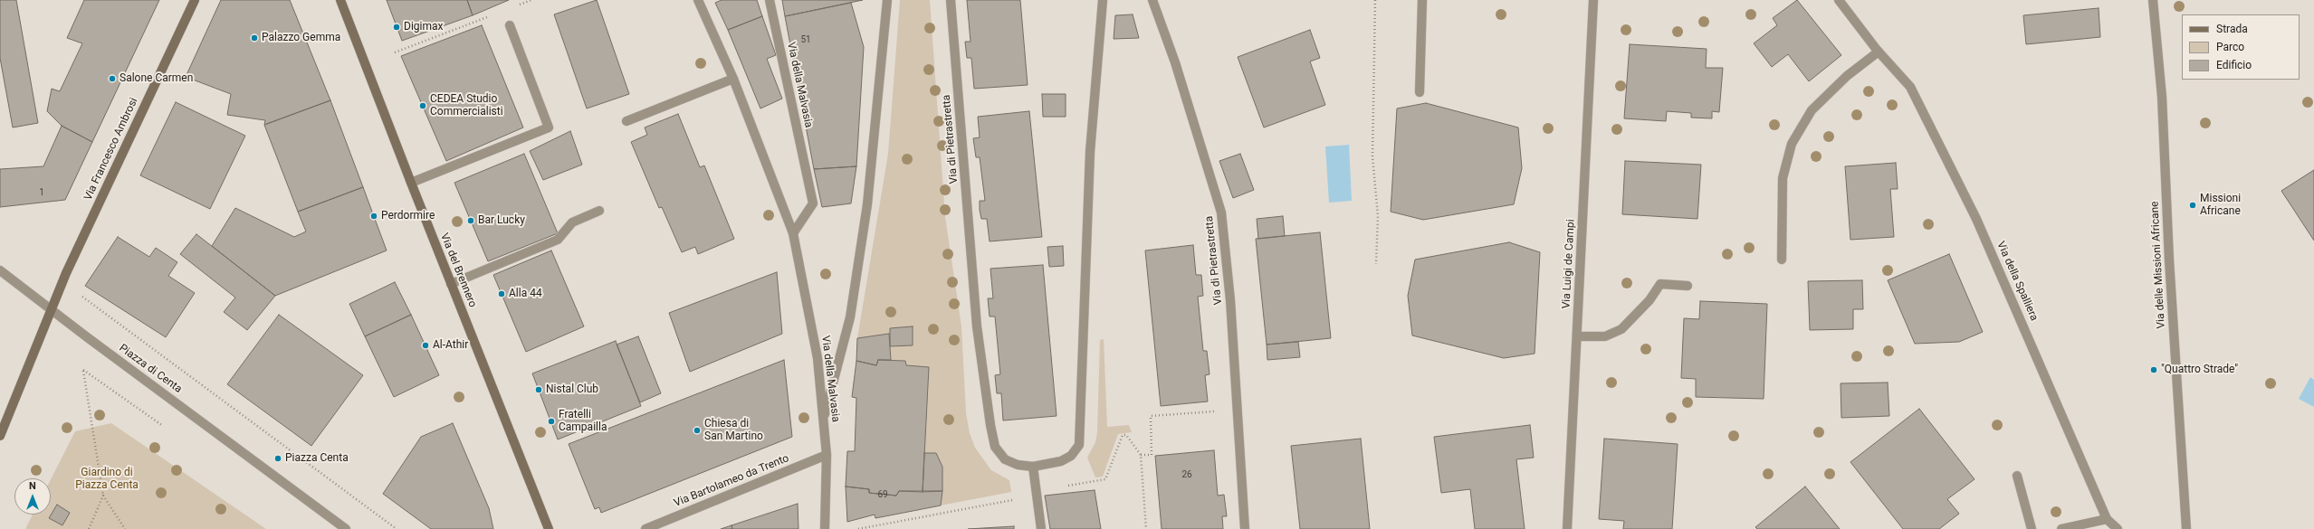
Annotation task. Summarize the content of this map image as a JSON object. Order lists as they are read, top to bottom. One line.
{"streets":{"main road":["Via Francesco Ambrosi","Via del Brennero"],"street":["Via della Malvasia","Via di Pietrastretta","Via Luigi de Campi","Via delle Missioni Africane","Via della Spalliera","Piazza di Centa","Via Bartolameo da Trento"]},"crossings":[["Via della Malvasia","Via Bartolameo da Trento"],["Via Francesco Ambrosi","Piazza di Centa"]],"parks":["Giardino di Piazza Centa"],"places":["Digimax","Palazzo Gemma","Salone Carmen","CEDEA Studio Commercialisti","Missioni Africane","Perdormire","Bar Lucky","Alla 44","Al-Athir","\"Quattro Strade\"","Nistal Club","Fratelli Campailla","Chiesa di San Martino","Piazza Centa"],"house_numbers":["51","1","26","69"],"legend":["Strada","Parco","Edificio"],"north":"top"}
